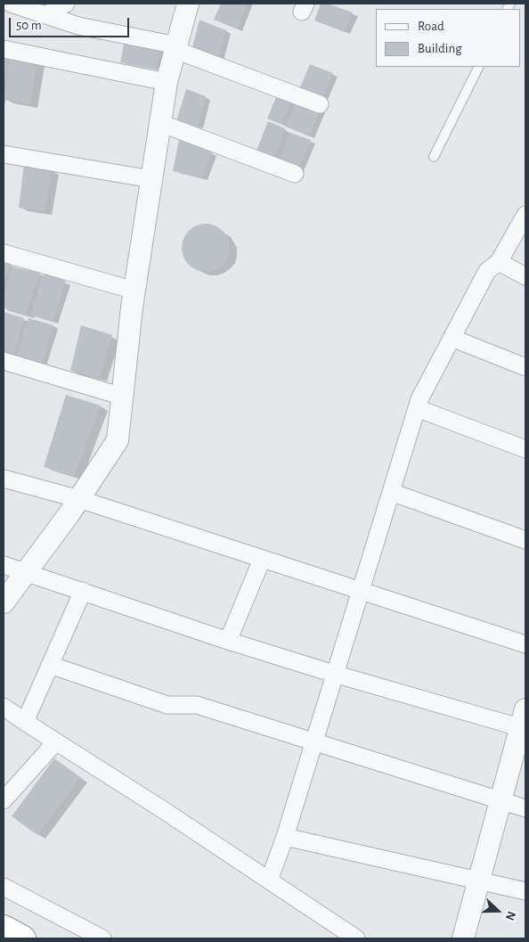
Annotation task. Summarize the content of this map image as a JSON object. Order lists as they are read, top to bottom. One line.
{"legend":["Road","Building"],"scale_bar":"50 m","north":"right"}
